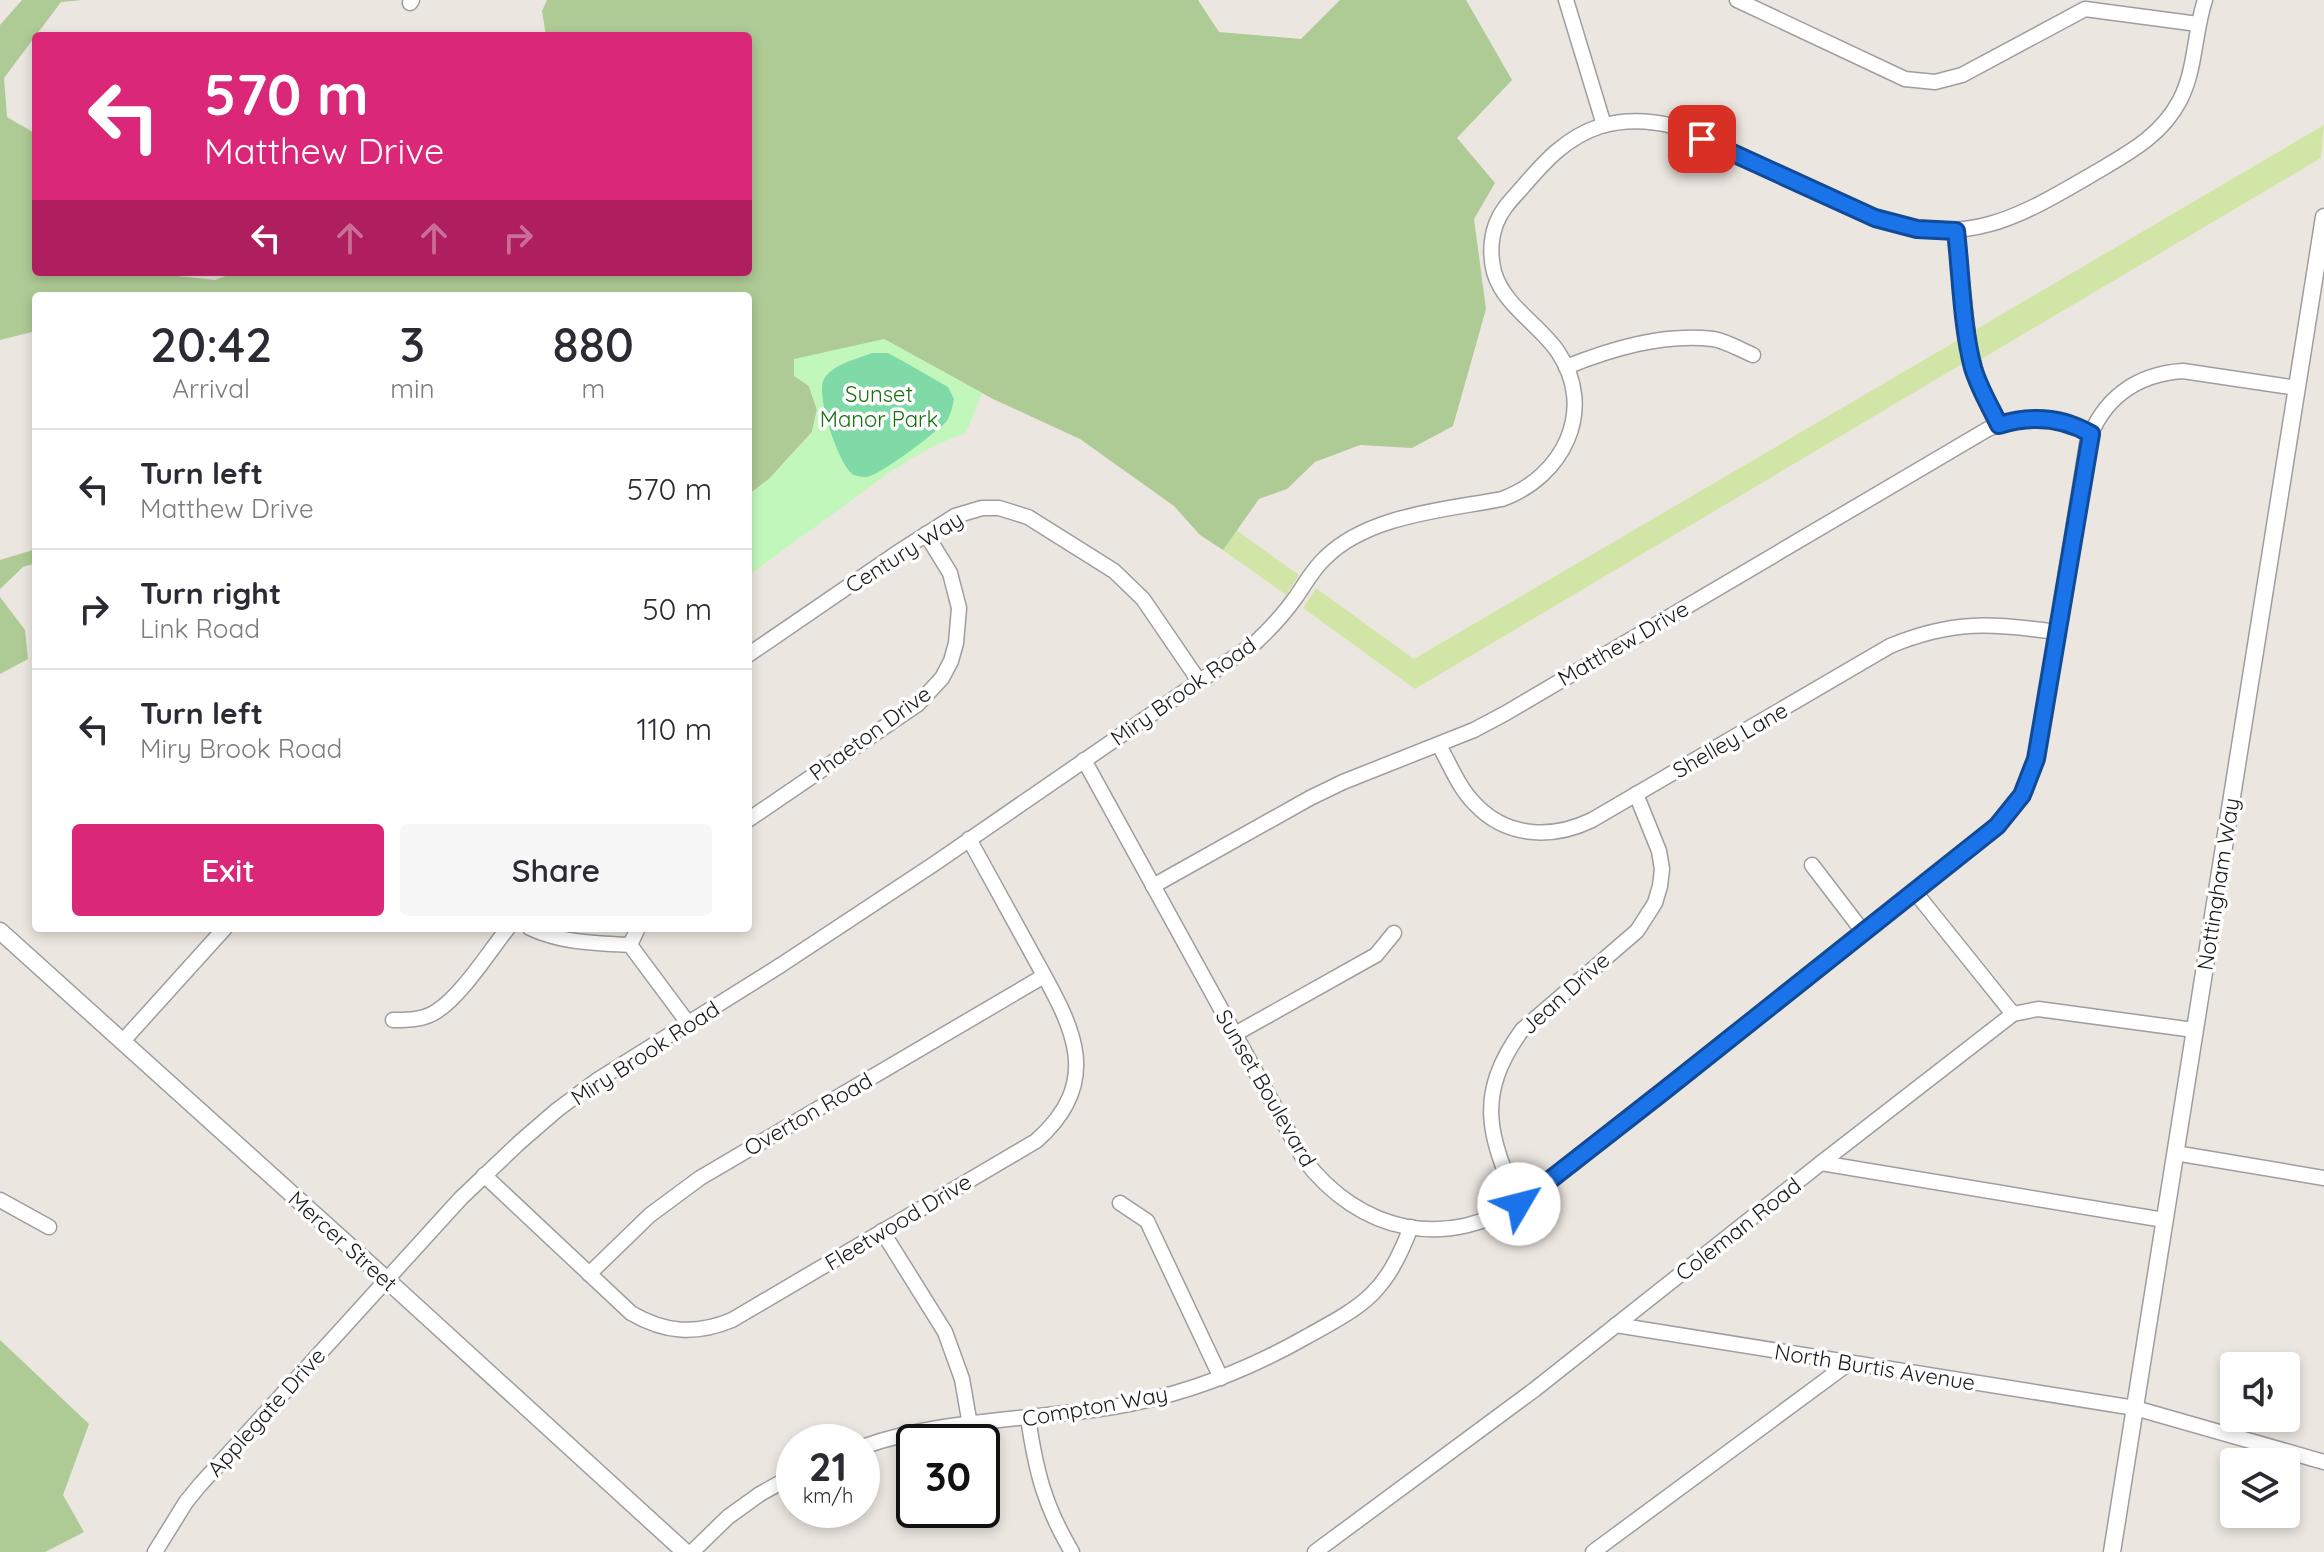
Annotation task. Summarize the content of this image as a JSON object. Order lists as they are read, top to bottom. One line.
{"streets":{"street":["Century Way","Matthew Drive","Miry Brook Road","Phaeton Drive","Shelley Lane","Nottingham Way","Jean Drive","Sunset Boulevard","Overton Road","Fleetwood Drive","Coleman Road","Mercer Street","North Burtis Avenue","Compton Way","Applegate Drive"]},"crossings":[["Century Way","Miry Brook Road"],["Century Way","Phaeton Drive"],["Matthew Drive","Shelley Lane"],["Matthew Drive","Sunset Boulevard"],["Miry Brook Road","Sunset Boulevard"],["Miry Brook Road","Fleetwood Drive"],["Miry Brook Road","Mercer Street"],["Miry Brook Road","Applegate Drive"],["Shelley Lane","Jean Drive"],["Shelley Lane","Sunset Boulevard"],["Nottingham Way","Sunset Boulevard"],["Nottingham Way","North Burtis Avenue"],["Jean Drive","Sunset Boulevard"],["Sunset Boulevard","Compton Way"],["Overton Road","Fleetwood Drive"],["Coleman Road","North Burtis Avenue"],["Mercer Street","Applegate Drive"]],"parks":["Sunset Manor Park"],"page":{"turn":["570 m","Matthew Drive"],"eta":["20:42","Arrival","3","min","880","m"],"list":[{"name":"Turn left","note":"Matthew Drive","value":"570 m"},{"name":"Turn right","note":"Link Road","value":"50 m"},{"name":"Turn left","note":"Miry Brook Road","value":"110 m"}],"buttons":["Exit","Share"],"speed":"21 km/h","limit":"30"}}
